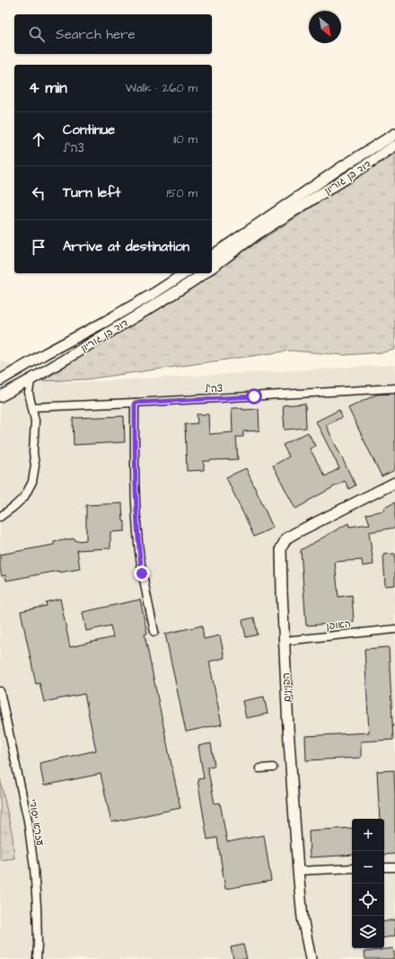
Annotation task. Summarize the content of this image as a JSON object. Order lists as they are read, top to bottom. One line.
{"streets":{"main road":["דוד בן גוריון","הפנינים"],"street":["צה\"ל","האופן","עזרא יסודי"]},"crossings":[["האופן","הפנינים"]],"north":"bottom right","page":{"search":"Search here","heading":["4 min","Walk · 260 m"],"list":[["Continue","צה\"ל","110 m"],["Turn left","150 m"],"Arrive at destination"],"map_buttons":["+","−"]}}
